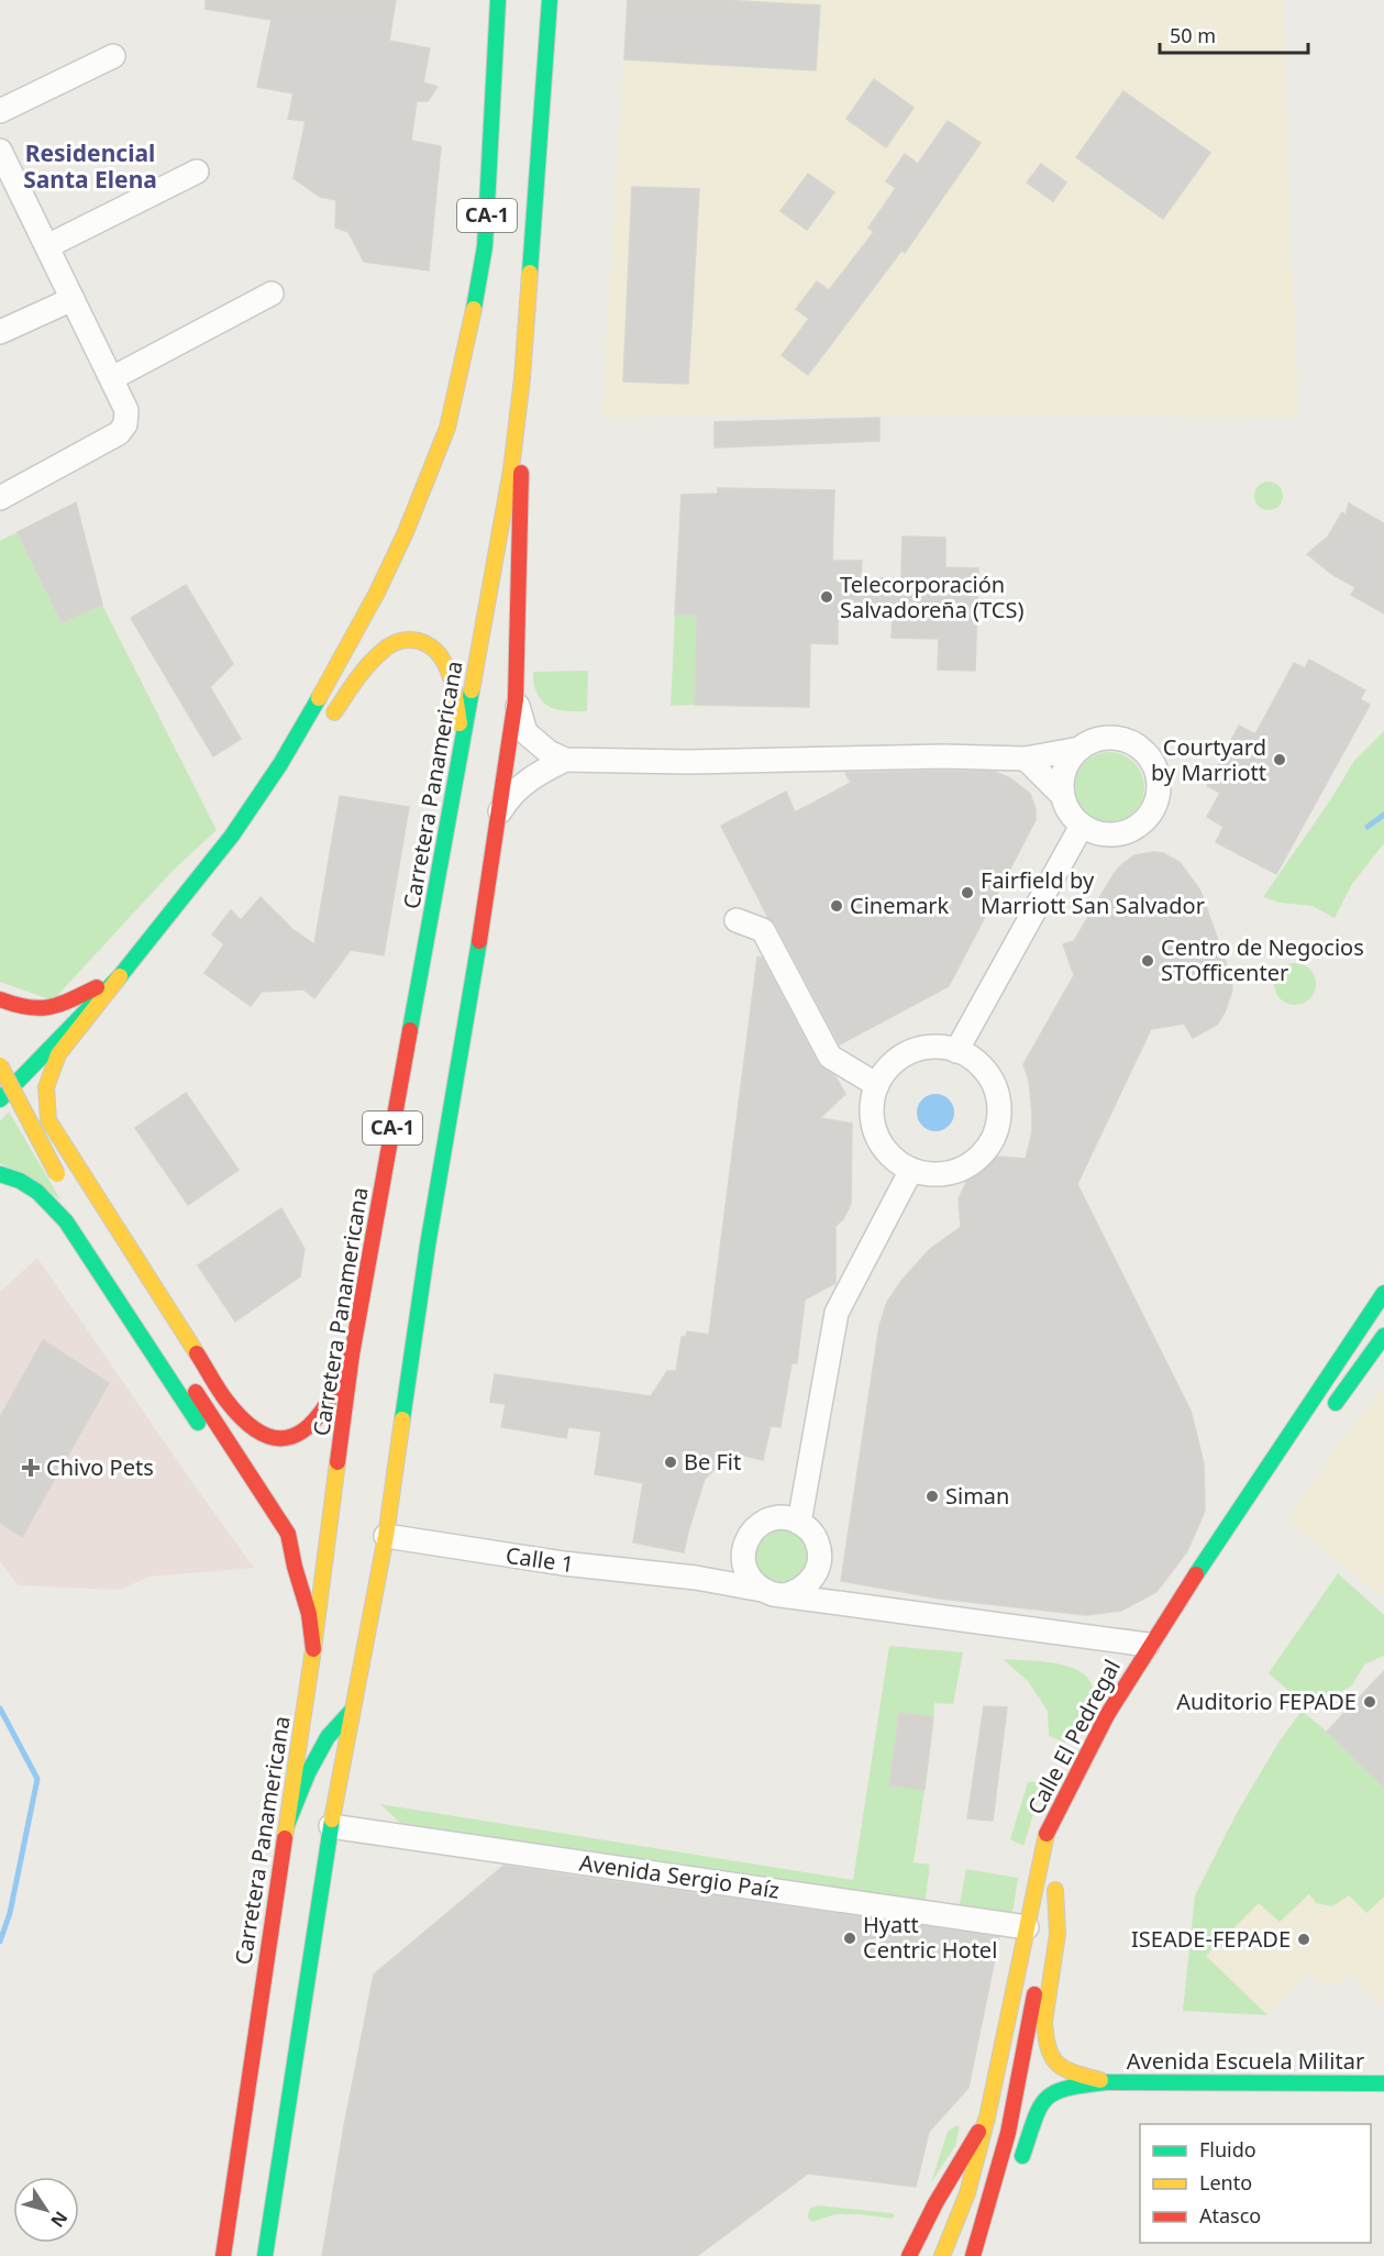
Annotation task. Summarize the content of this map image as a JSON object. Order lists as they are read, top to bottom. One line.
{"streets":{"main road":["CA-1","Carretera Panamericana","Calle El Pedregal","Avenida Escuela Militar"],"street":["Calle 1","Avenida Sergio Paíz"]},"crossings":[["Carretera Panamericana","Calle 1"],["Carretera Panamericana","Avenida Sergio Paíz"],["Calle 1","Calle El Pedregal"],["Calle El Pedregal","Avenida Sergio Paíz"]],"districts":["Residencial Santa Elena"],"places":{"other":["Telecorporación Salvadoreña (TCS)","Courtyard by Marriott","Fairfield by Marriott San Salvador","Cinemark","Centro de Negocios STOfficenter","Be Fit","Siman","Auditorio FEPADE","Hyatt Centric Hotel","ISEADE-FEPADE"],"health":["Chivo Pets"]},"legend":["Fluido","Lento","Atasco"],"scale_bar":"50 m","north":"bottom right"}
